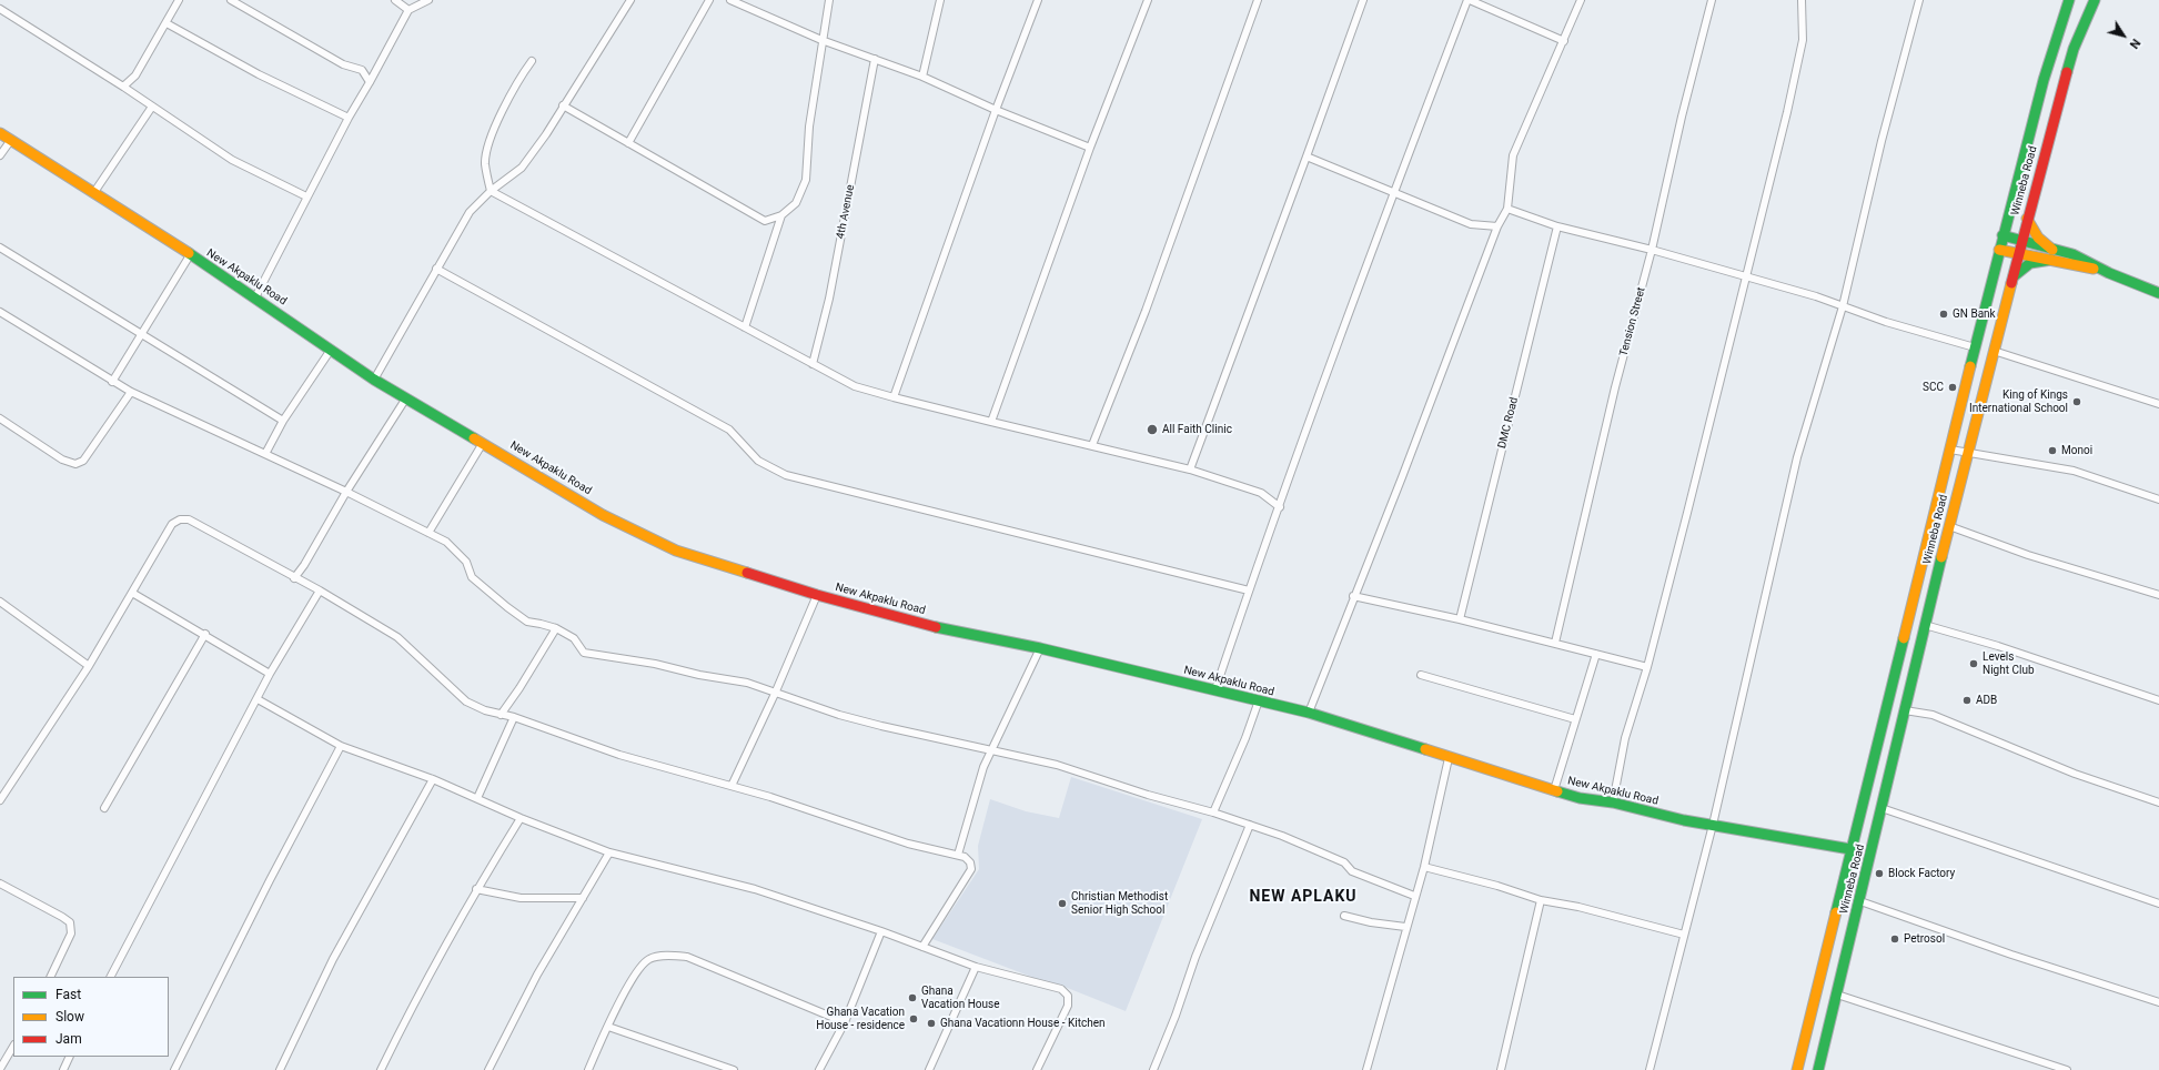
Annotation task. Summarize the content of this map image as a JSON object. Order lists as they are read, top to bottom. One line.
{"streets":{"main road":["Winneba Road","New Akpaklu Road"],"street":["4th Avenue","Tension Street","DMC Road"]},"crossings":[["Winneba Road","New Akpaklu Road"]],"districts":["NEW APLAKU"],"places":["GN Bank","SCC","King of Kings International School","All Faith Clinic","Monoi","Levels Night Club","ADB","Block Factory","Christian Methodist Senior High School","Petrosol","Ghana Vacation House","Ghana Vacation House - residence","Ghana Vacationn House - Kitchen"],"legend":["Fast","Slow","Jam"],"north":"bottom right"}
